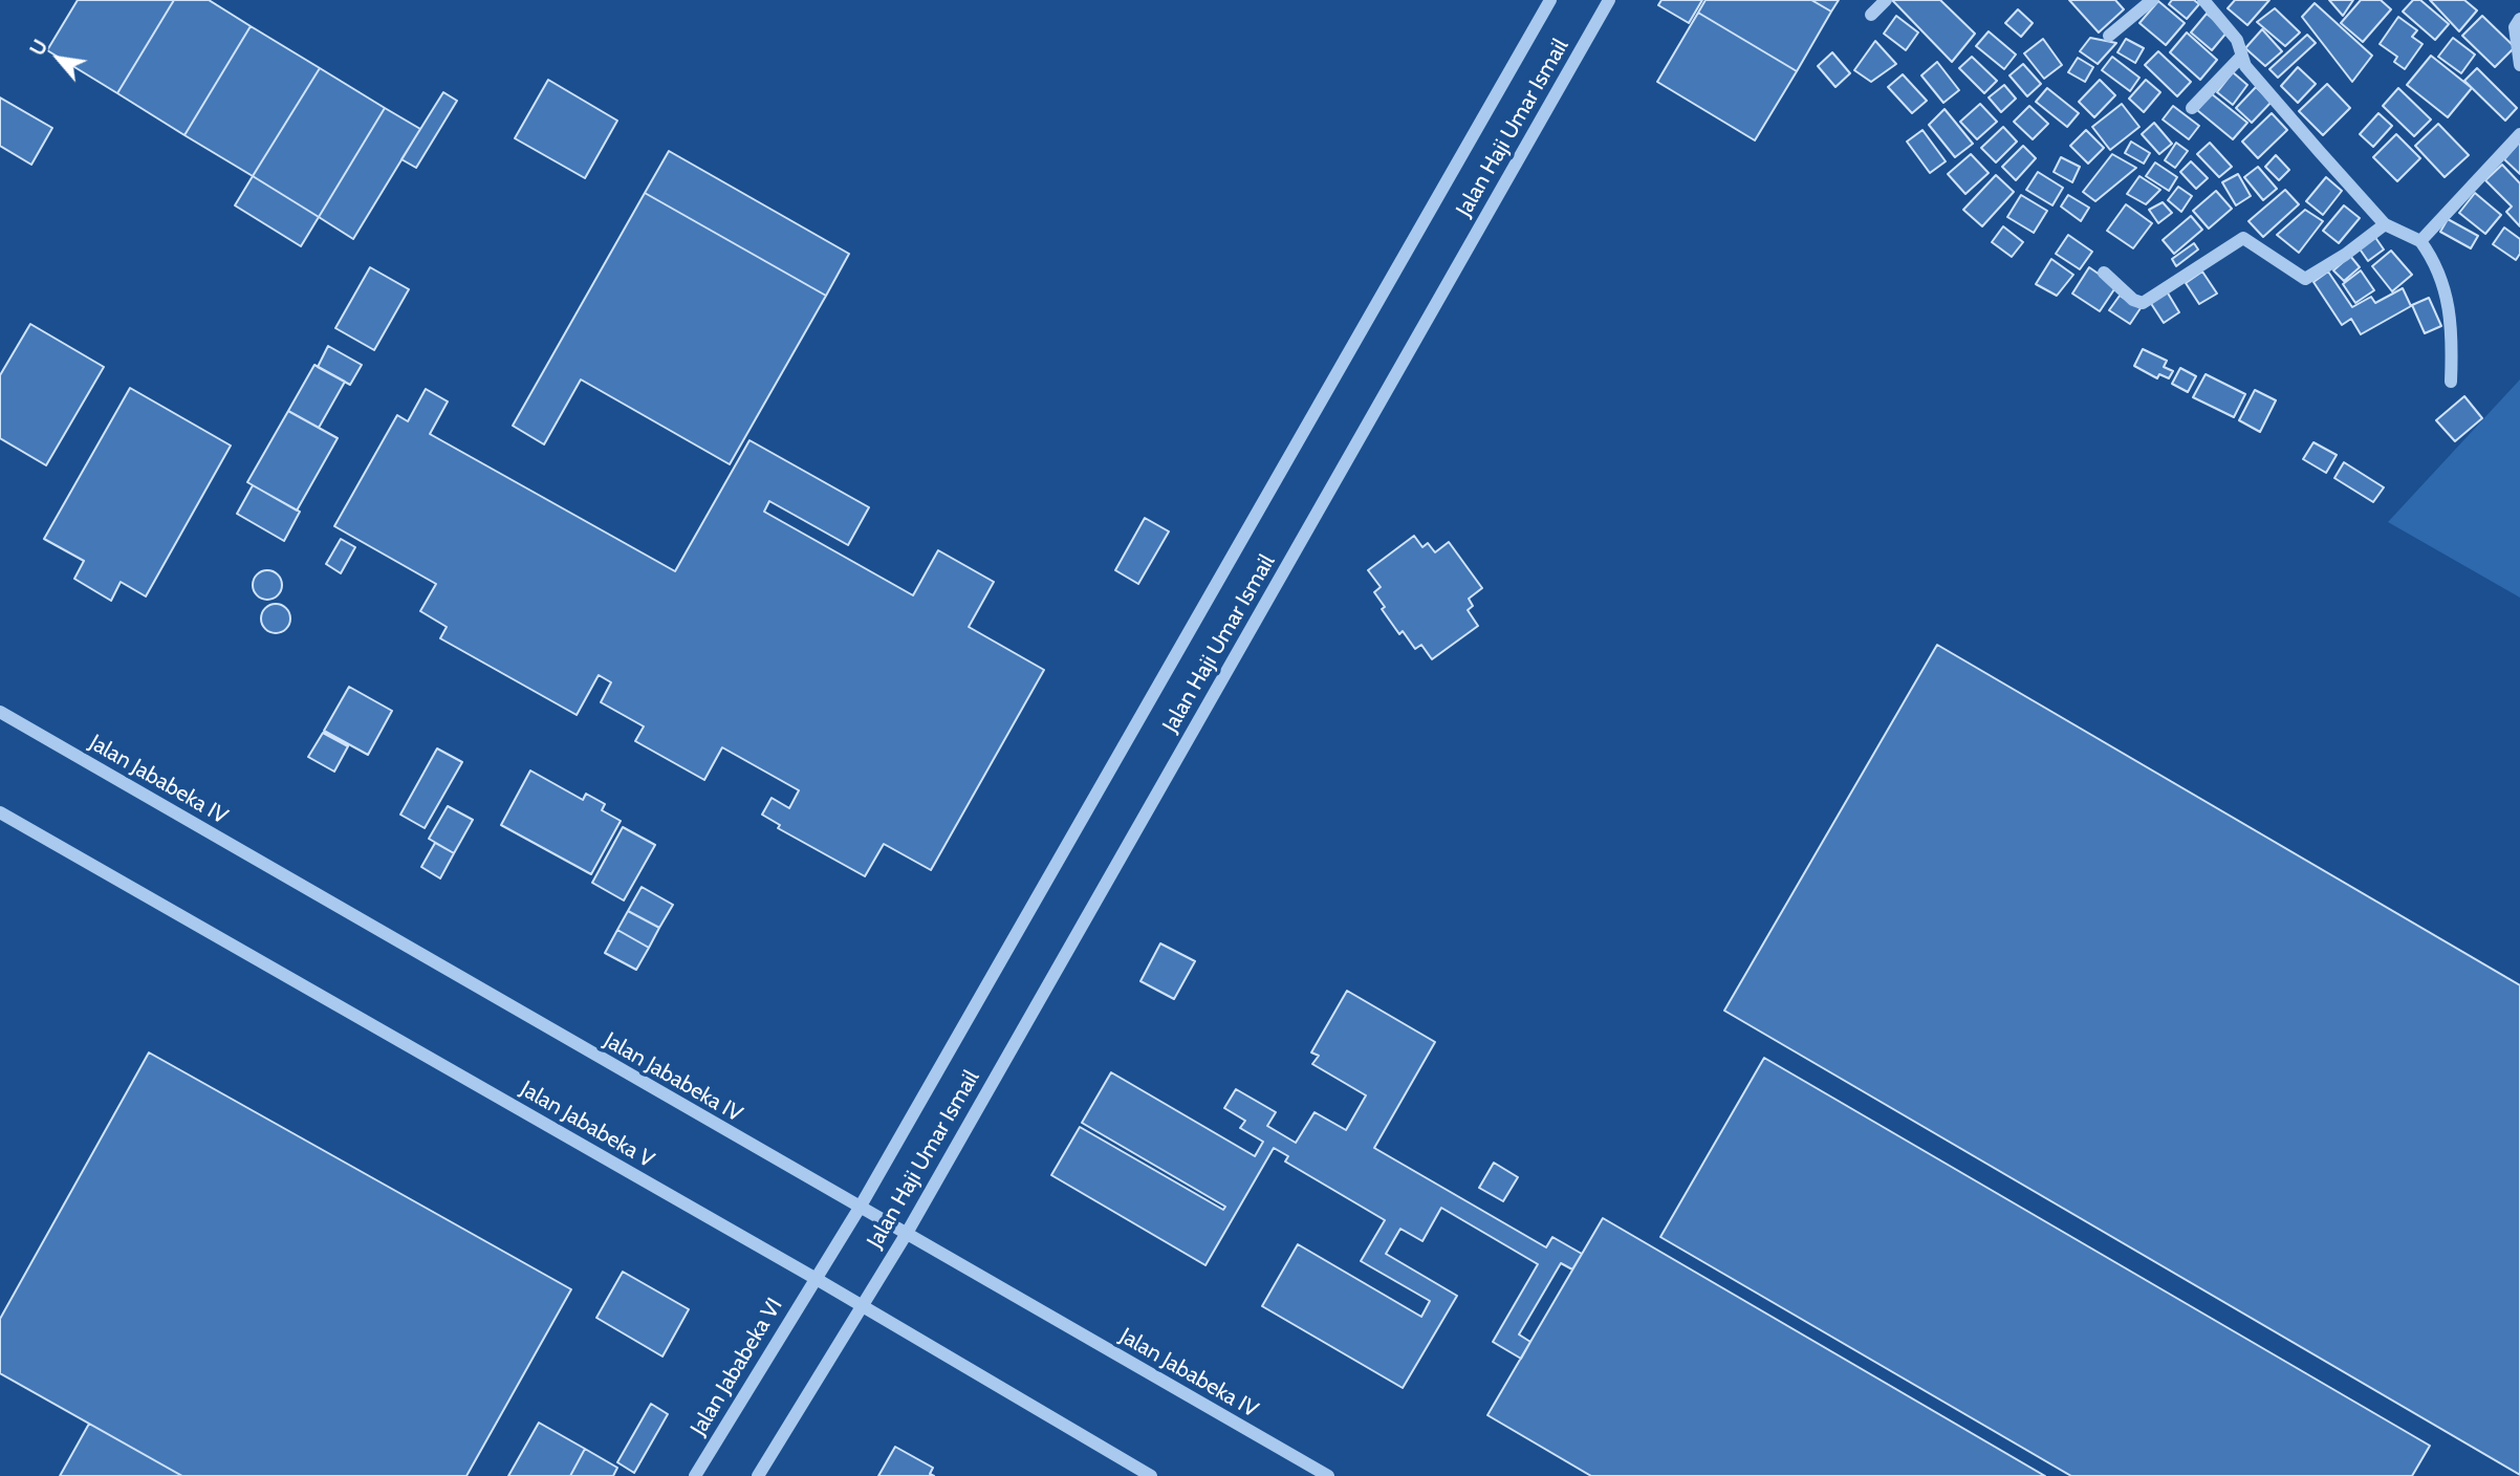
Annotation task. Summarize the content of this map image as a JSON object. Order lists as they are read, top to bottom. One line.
{"streets":{"street":["Jalan Haji Umar Ismail","Jalan Jababeka IV","Jalan Jababeka V","Jalan Jababeka VI"]},"crossings":[["Jalan Haji Umar Ismail","Jalan Jababeka IV"],["Jalan Haji Umar Ismail","Jalan Jababeka V"],["Jalan Haji Umar Ismail","Jalan Jababeka VI"],["Jalan Jababeka V","Jalan Jababeka VI"]],"north":"top left"}
